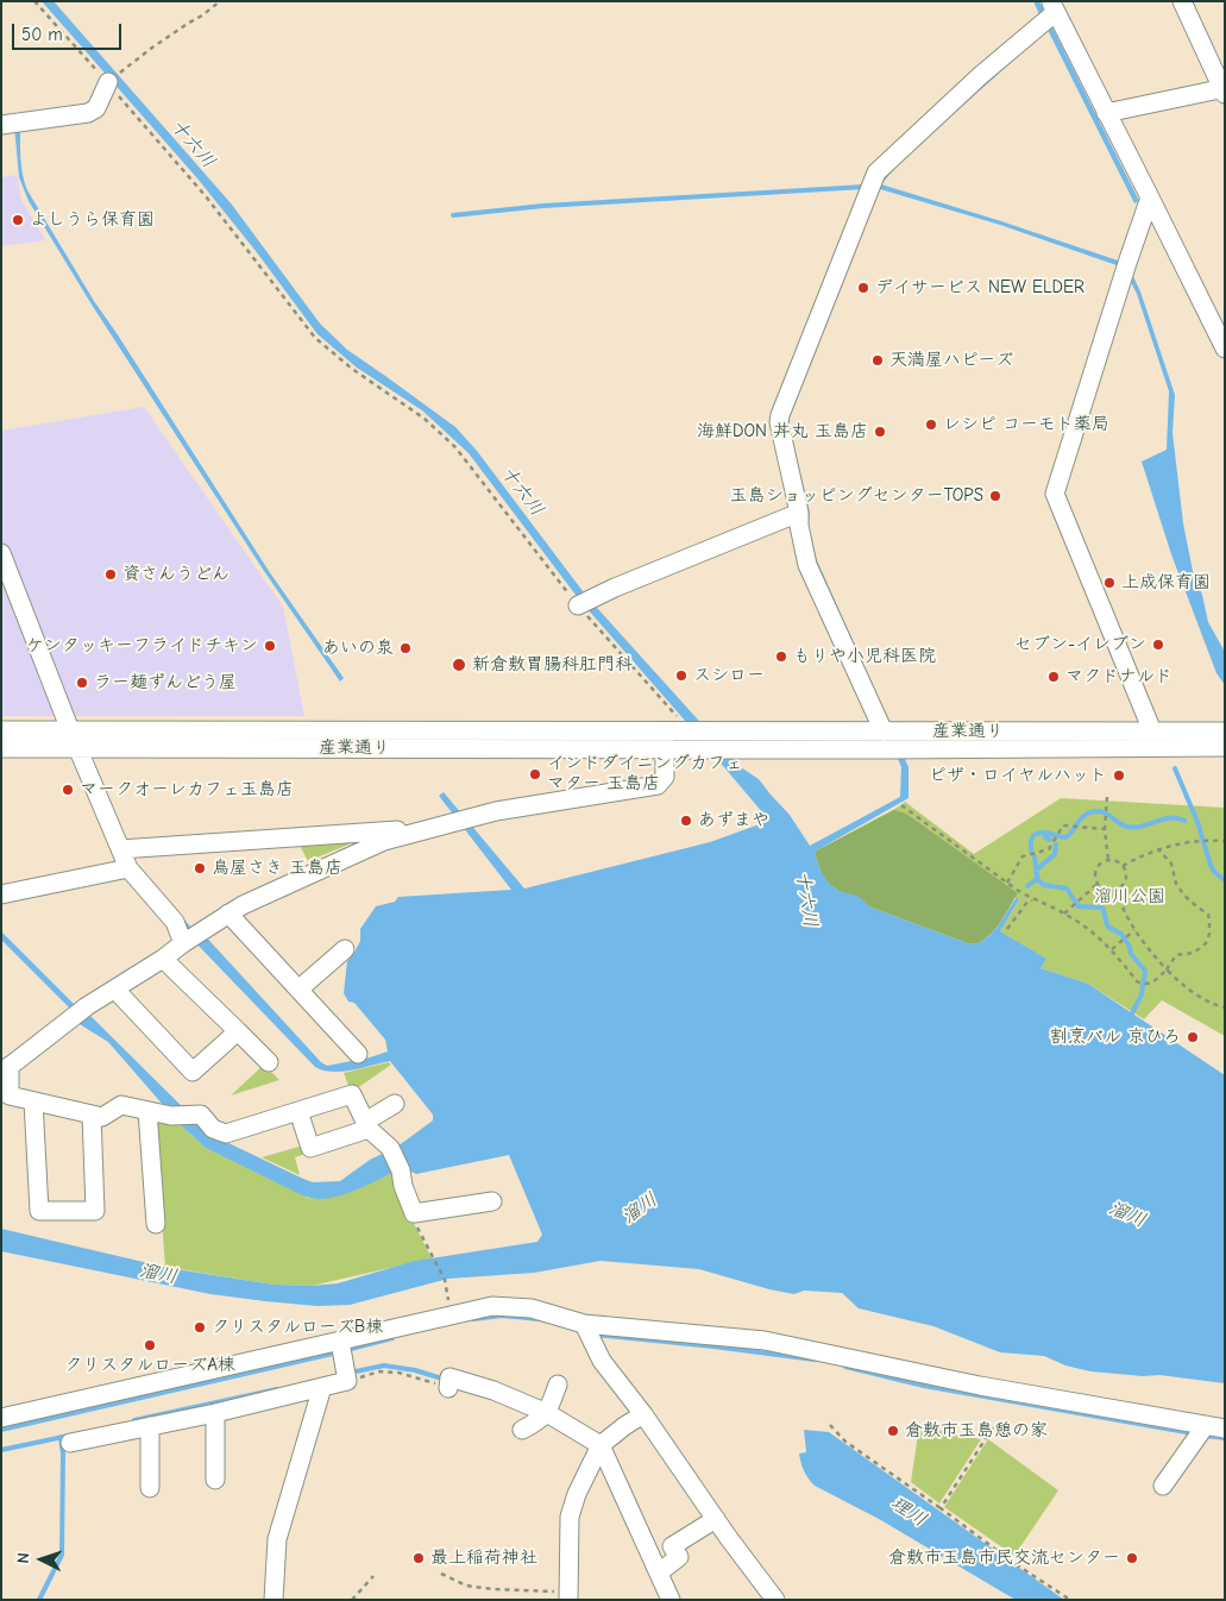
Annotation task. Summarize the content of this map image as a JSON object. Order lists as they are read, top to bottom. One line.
{"streets":{"street":["産業通り"]},"water":["十六川","溜川","理川"],"parks":["溜川公園"],"places":["よしうら保育園","デイサービス NEW ELDER","天満屋ハピーズ","レシピ コーモト薬局","海鮮DON 丼丸 玉島店","玉島ショッピングセンターTOPS","資さんうどん","上成保育園","セブン-イレブン","ケンタッキーフライドチキン","あいの泉","もりや小児科医院","新倉敷胃腸科肛門科","スシロー","マクドナルド","ラー麺ずんどう屋","インドダイニングカフェ マター 玉島店","ピザ・ロイヤルハット","マークオーレカフェ玉島店","あずまや","鳥屋さき 玉島店","割烹バル 京ひろ","クリスタルローズB棟","クリスタルローズA棟","倉敷市玉島憩の家","最上稲荷神社","倉敷市玉島市民交流センター"],"scale_bar":"50 m","north":"left"}
